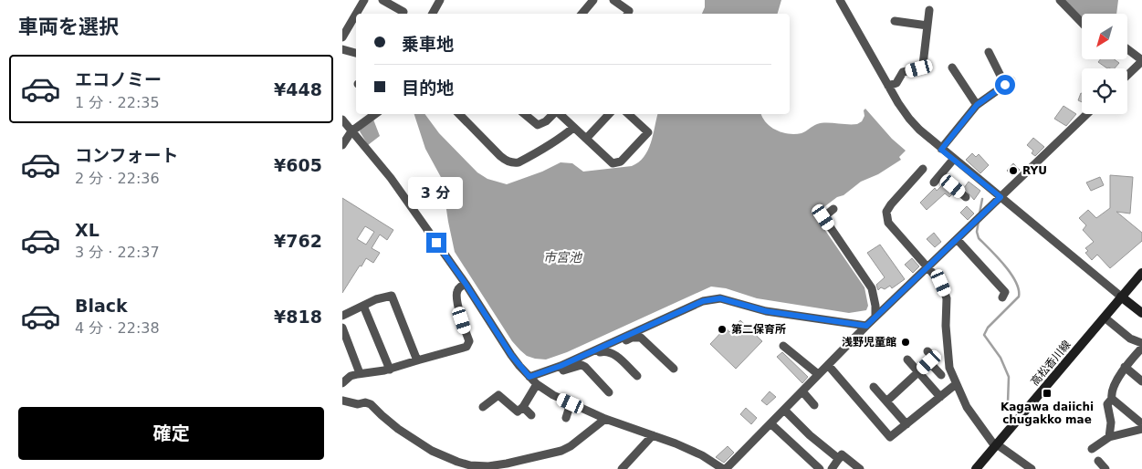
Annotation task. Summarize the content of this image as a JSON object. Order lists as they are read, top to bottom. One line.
{"streets":{"main road":["高松香川線"]},"water":["市宮池"],"places":{"other":["RYU","第二保育所","浅野児童館"],"transit":["Kagawa daiichi chugakko mae"]},"north":"bottom left","page":{"heading":"車両を選択","banner":["乗車地","目的地"],"list":[{"name":"エコノミー","note":"1 分 · 22:35","value":"¥448"},{"name":"コンフォート","note":"2 分 · 22:36","value":"¥605"},{"name":"XL","note":"3 分 · 22:37","value":"¥762"},{"name":"Black","note":"4 分 · 22:38","value":"¥818"}],"bubble":"3 分","buttons":"確定"}}
